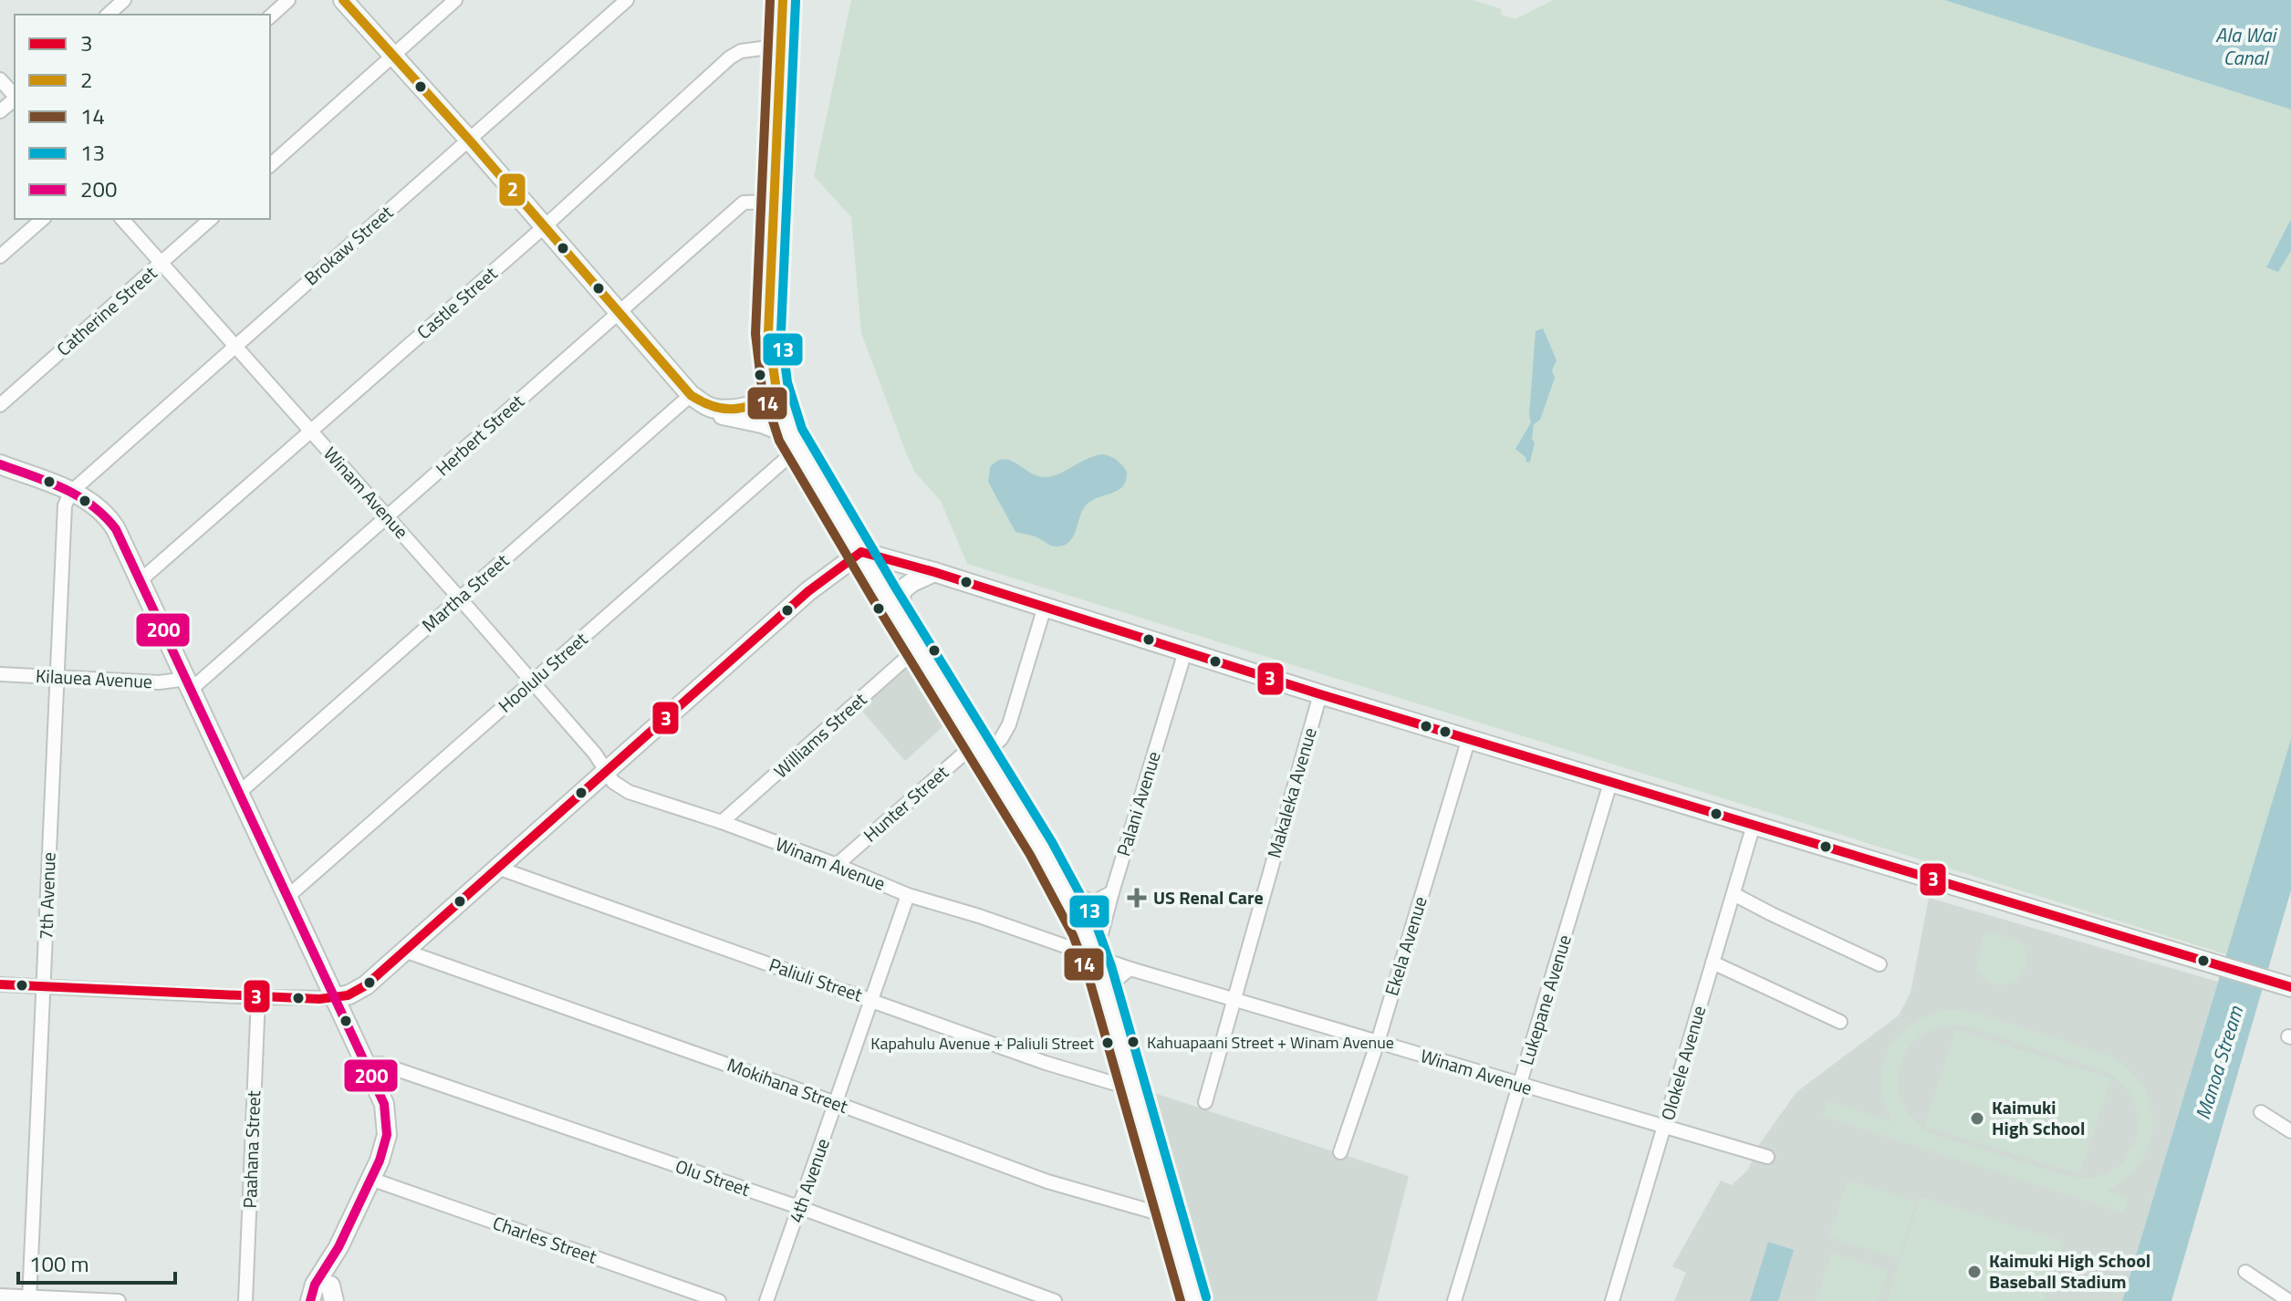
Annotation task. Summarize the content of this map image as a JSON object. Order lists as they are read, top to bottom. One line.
{"streets":{"street":["Brokaw Street","Castle Street","Catherine Street","Herbert Street","Winam Avenue","Martha Street","Hoolulu Street","Kilauea Avenue","Williams Street","Makaleka Avenue","Hunter Street","Palani Avenue","7th Avenue","Ekela Avenue","Paliuli Street","Lukepane Avenue","Olokele Avenue","Mokihana Street","Paahana Street","Olu Street","4th Avenue","Charles Street"]},"crossings":[["Brokaw Street","Winam Avenue"],["Brokaw Street","7th Avenue"],["Castle Street","Winam Avenue"],["Catherine Street","Winam Avenue"],["Herbert Street","Winam Avenue"],["Herbert Street","Kilauea Avenue"],["Winam Avenue","Martha Street"],["Winam Avenue","Hoolulu Street"],["Winam Avenue","Williams Street"],["Winam Avenue","Makaleka Avenue"],["Winam Avenue","Hunter Street"],["Winam Avenue","Palani Avenue"],["Winam Avenue","Ekela Avenue"],["Winam Avenue","Lukepane Avenue"],["Winam Avenue","Olokele Avenue"],["Winam Avenue","4th Avenue"],["Kilauea Avenue","7th Avenue"],["Paliuli Street","4th Avenue"],["Mokihana Street","4th Avenue"],["Olu Street","4th Avenue"]],"water":["Ala Wai Canal","Manoa Stream"],"places":{"health":["US Renal Care"],"other":["Kahuapaani Street + Winam Avenue","Kapahulu Avenue + Paliuli Street","Kaimuki High School","Kaimuki High School Baseball Stadium"]},"lines":["transit line 2","transit line 14","transit line 13","transit line 200","transit line 3"],"legend":["3","2","14","13","200"],"scale_bar":"100 m"}
